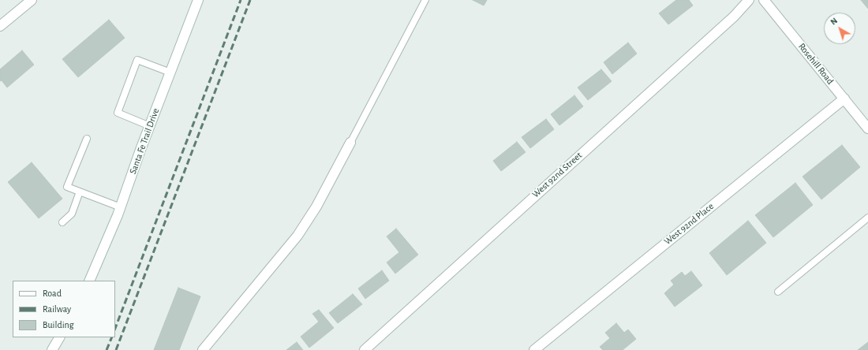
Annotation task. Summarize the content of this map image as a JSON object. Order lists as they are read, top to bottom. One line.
{"streets":{"street":["Rosehill Road","Santa Fe Trail Drive","West 92nd Street","West 92nd Place"]},"crossings":[["Rosehill Road","West 92nd Place"]],"legend":["Road","Railway","Building"],"north":"top left"}
